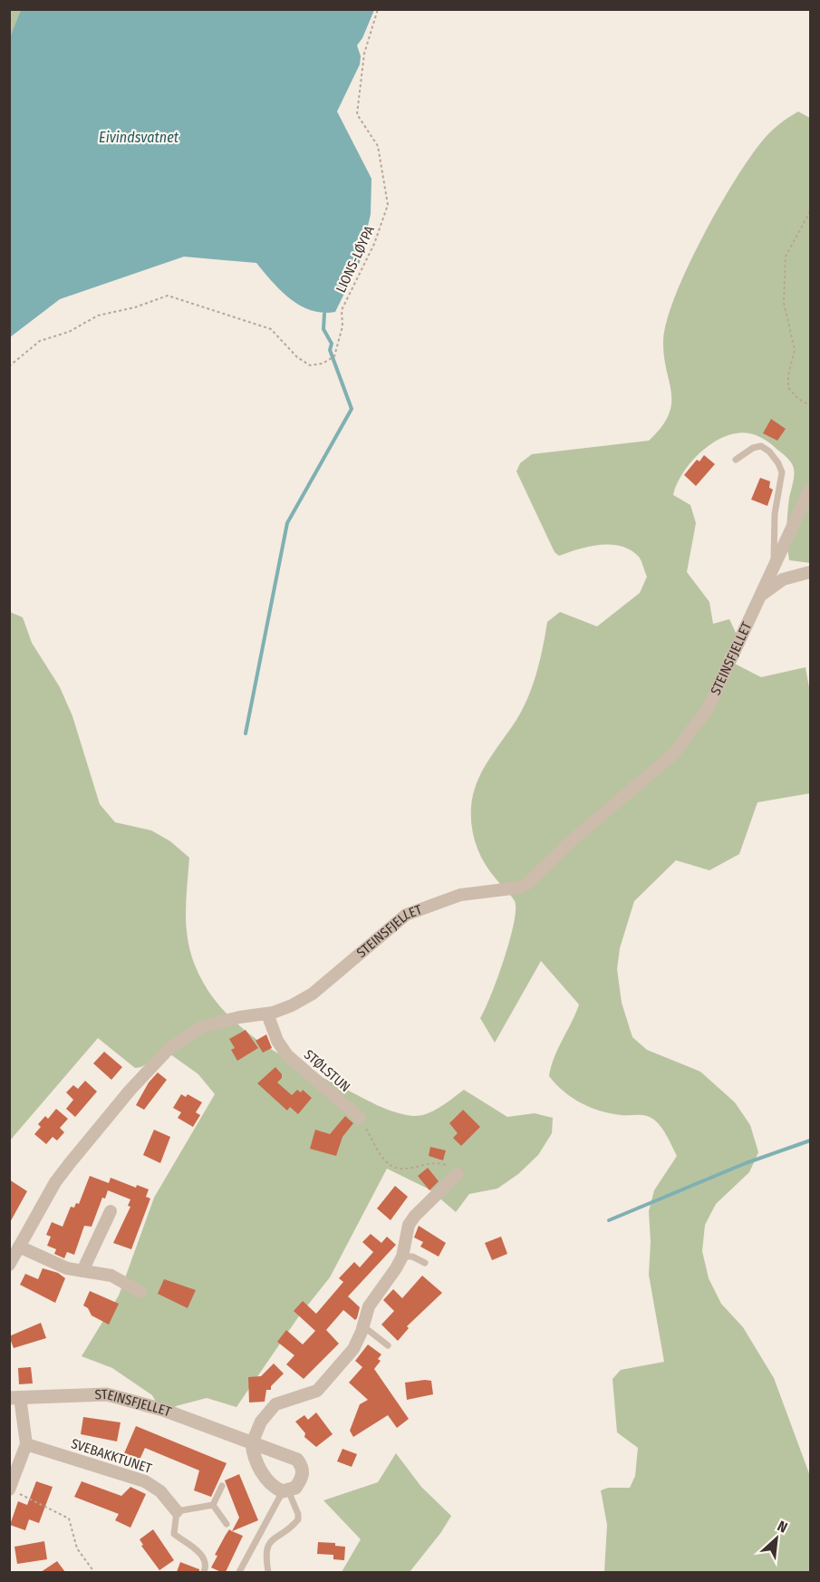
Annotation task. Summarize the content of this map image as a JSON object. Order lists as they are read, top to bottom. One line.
{"streets":{"street":["STEINSFJELLET","STØLSTUN","SVEBAKKTUNET"],"path":["LIONS-LØYPA"]},"crossings":[["STEINSFJELLET","STØLSTUN"]],"water":["Eivindsvatnet"],"north":"top right"}
